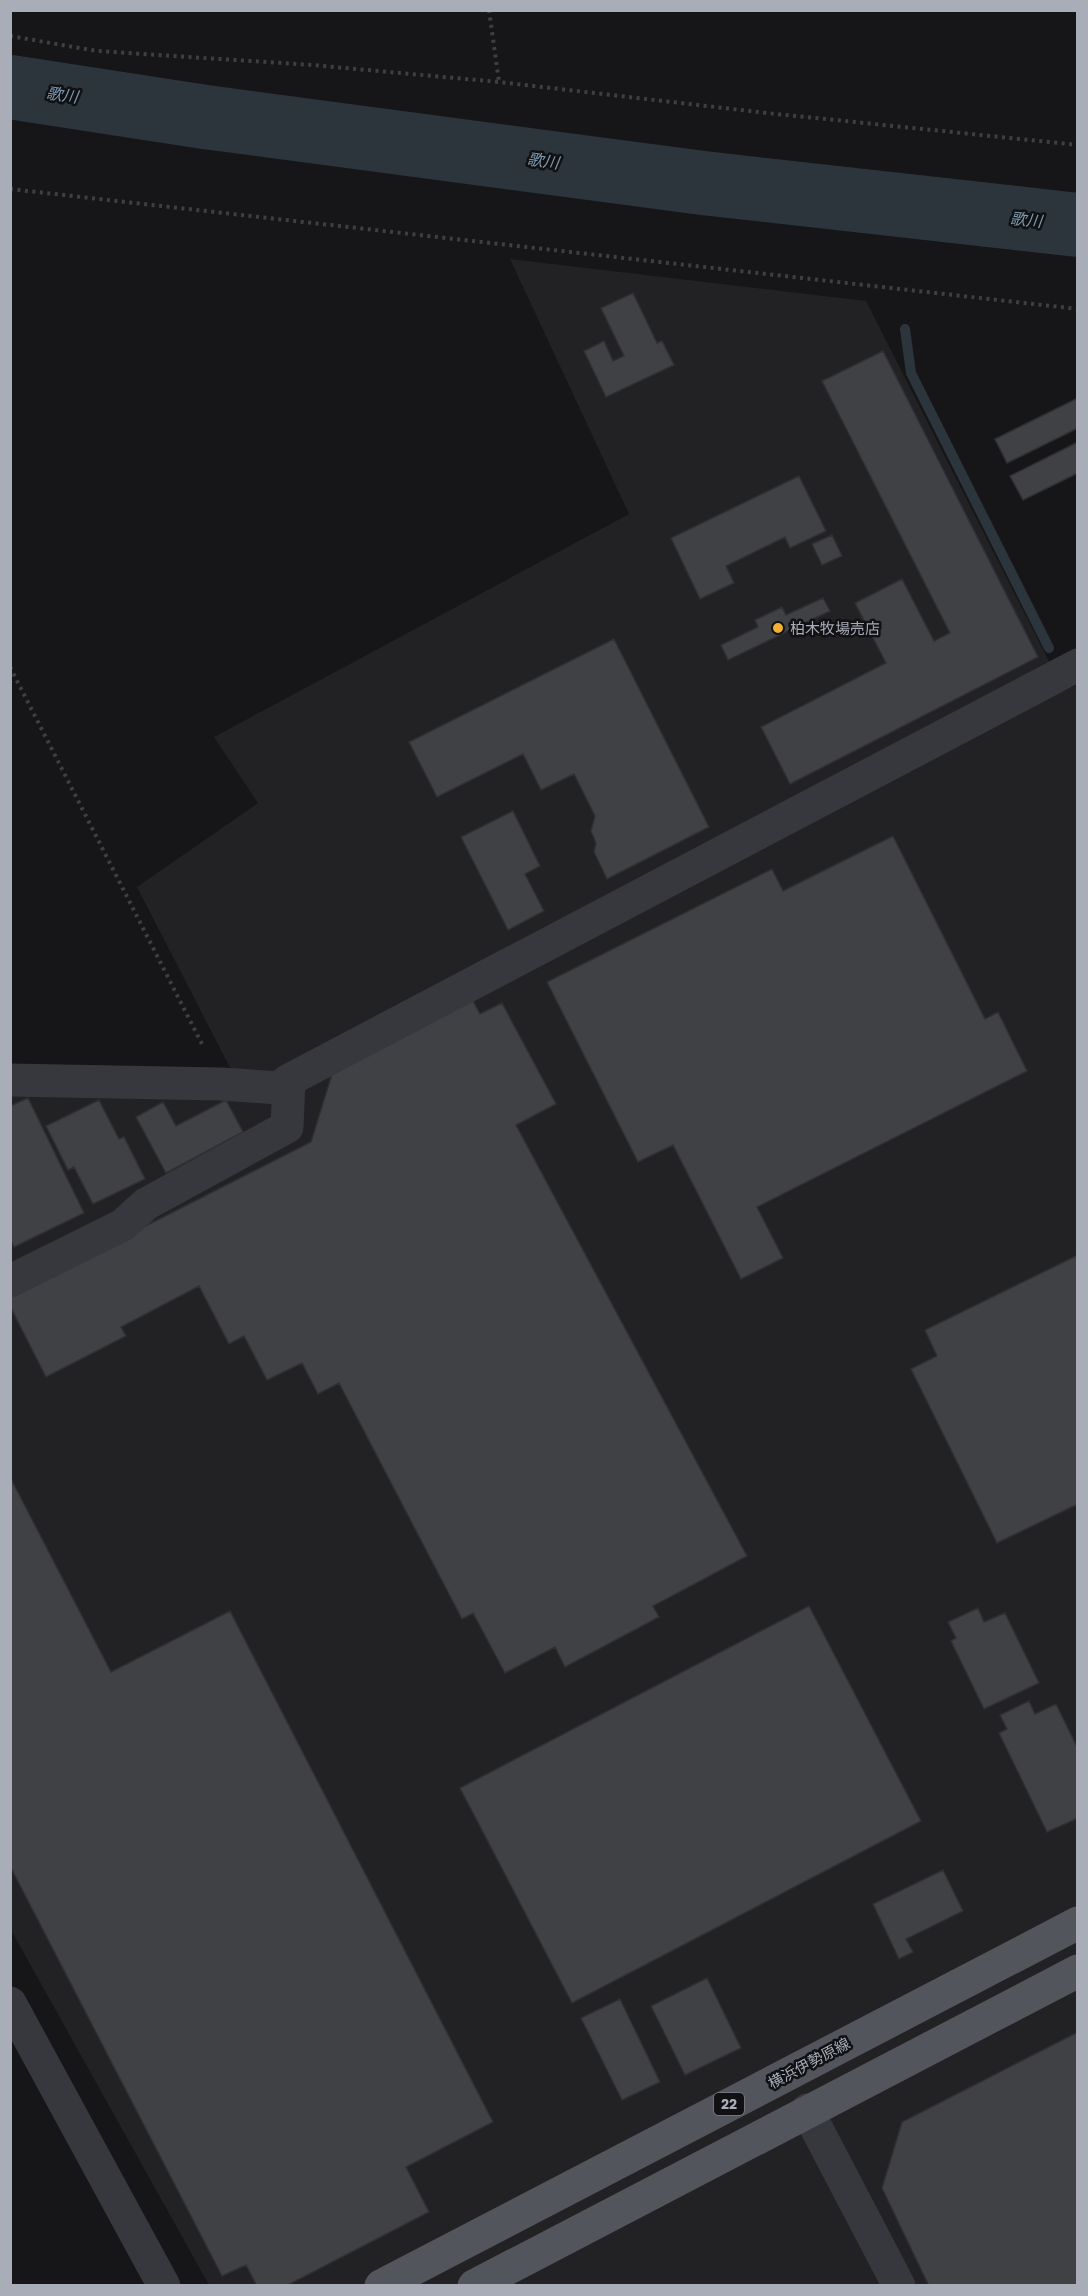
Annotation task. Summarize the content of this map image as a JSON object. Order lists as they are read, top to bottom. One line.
{"streets":{"main road":["横浜伊勢原線","22"]},"water":["歌川"],"places":["柏木牧場売店"]}
